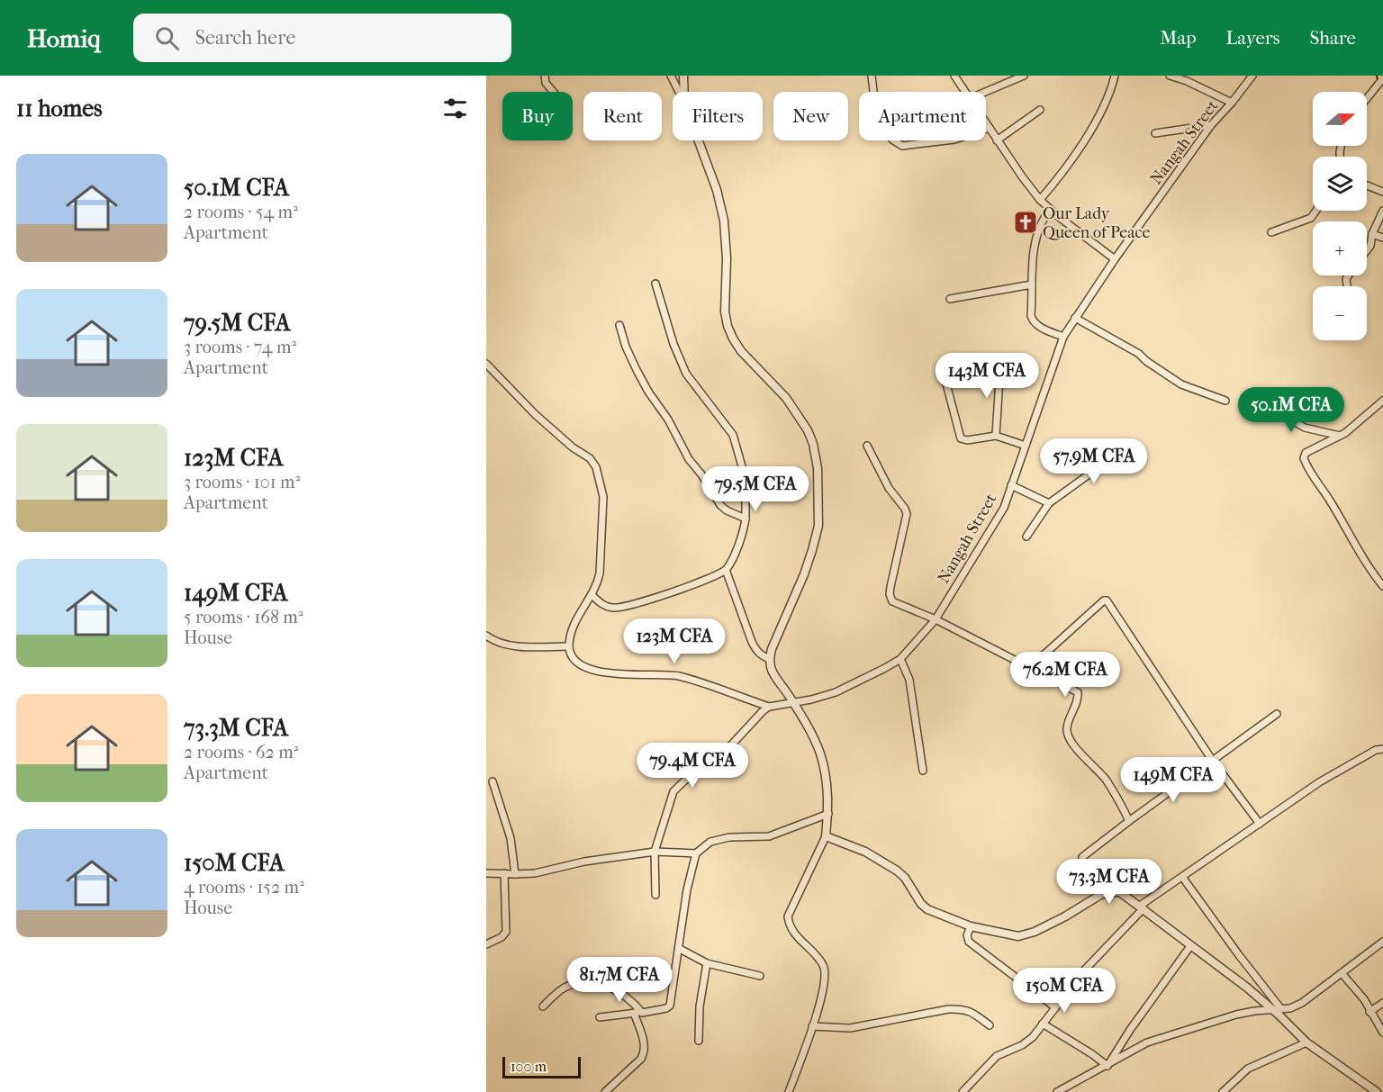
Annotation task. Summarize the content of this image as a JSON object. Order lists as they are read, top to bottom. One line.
{"streets":{"street":["Nangah Street"]},"places":{"church":["Our Lady Queen of Peace"]},"scale_bar":"100 m","north":"right","page":{"header":"Homiq","search":"Search here","nav":["Map","Layers","Share"],"heading":"11 homes","map_buttons":["+","−"],"chip":["Buy","Rent","Filters","New","Apartment"],"list":[{"name":"50.1M CFA","note":"2 rooms · 54 m² · Apartment"},{"name":"79.5M CFA","note":"3 rooms · 74 m² · Apartment"},{"name":"123M CFA","note":"3 rooms · 101 m² · Apartment"},{"name":"149M CFA","note":"5 rooms · 168 m² · House"},{"name":"73.3M CFA","note":"2 rooms · 62 m² · Apartment"},{"name":"150M CFA","note":"4 rooms · 152 m² · House"}],"price":["143M CFA","50.1M CFA","57.9M CFA","79.5M CFA","123M CFA","76.2M CFA","79.4M CFA","149M CFA","73.3M CFA","81.7M CFA","150M CFA"],"scale":"100 m"}}
